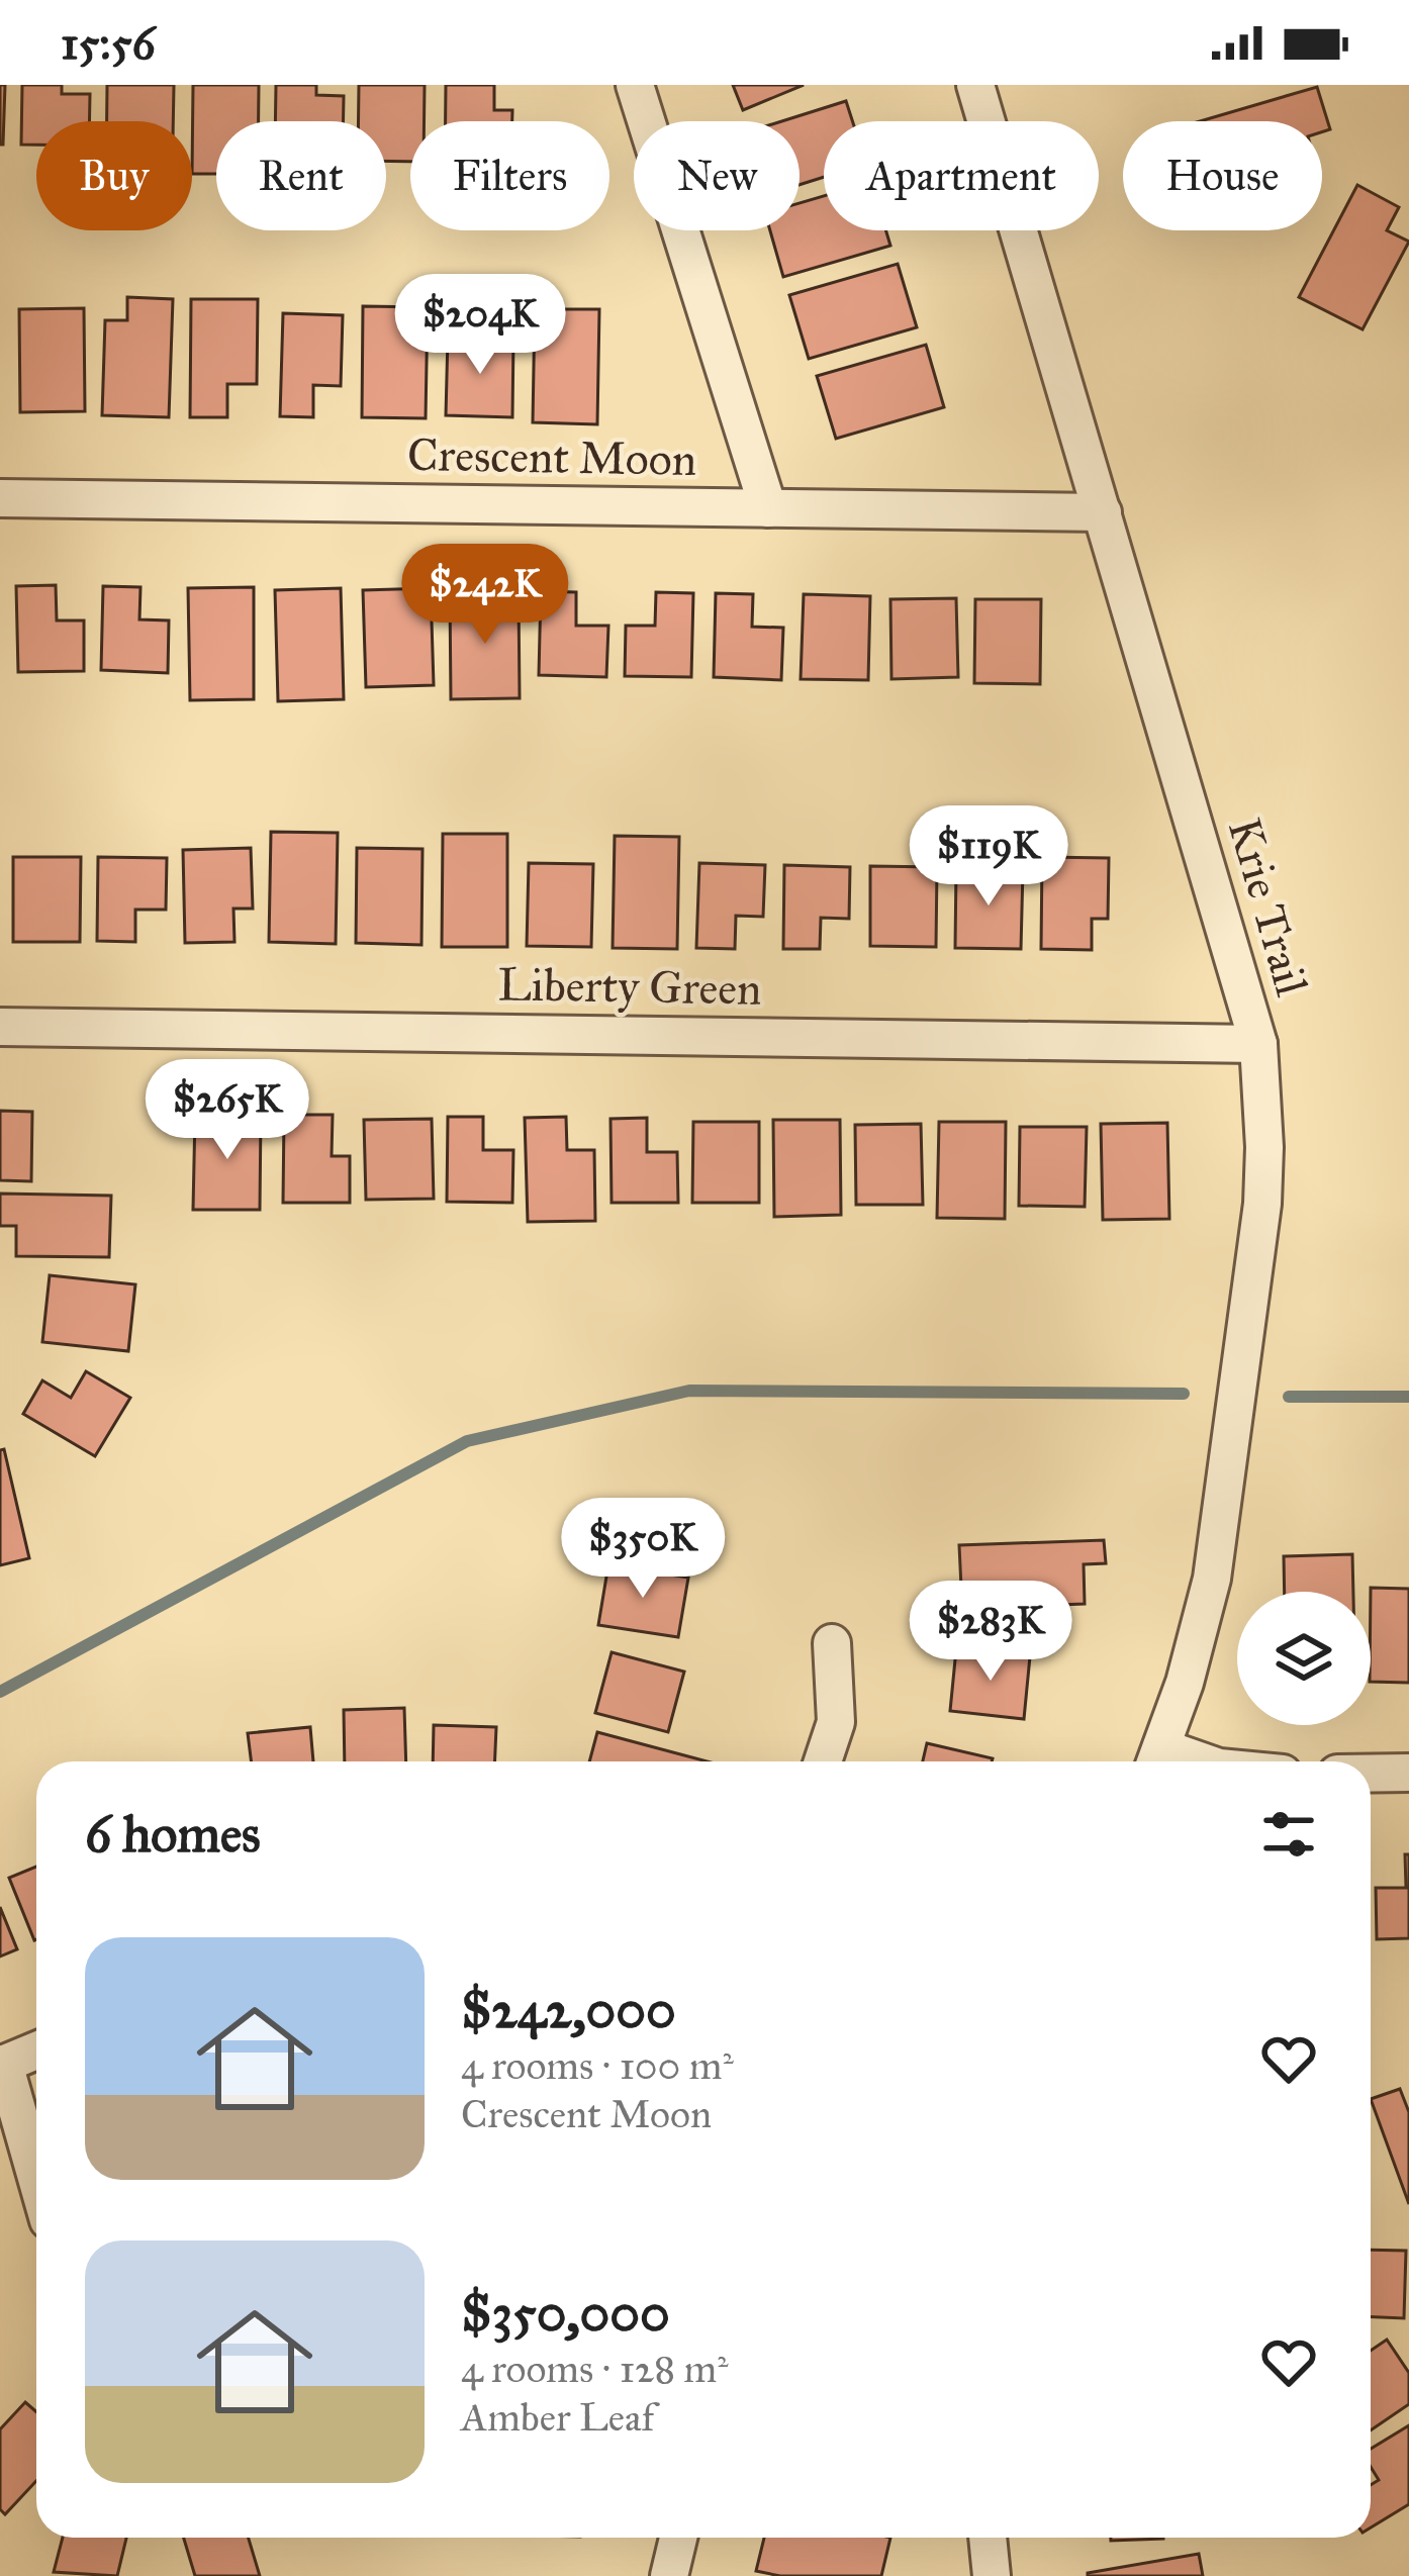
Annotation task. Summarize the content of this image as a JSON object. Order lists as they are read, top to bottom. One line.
{"streets":{"street":["Crescent Moon","Krie Trail","Liberty Green"]},"crossings":[["Crescent Moon","Krie Trail"],["Krie Trail","Liberty Green"]],"page":{"status":"15:56","chip":["Buy","Rent","Filters","New","Apartment","House"],"price":["$204K","$242K","$119K","$265K","$350K","$283K"],"heading":"6 homes","list":[{"name":"$242,000","note":"4 rooms · 100 m² · Crescent Moon"},{"name":"$350,000","note":"4 rooms · 128 m² · Amber Leaf"}]}}
